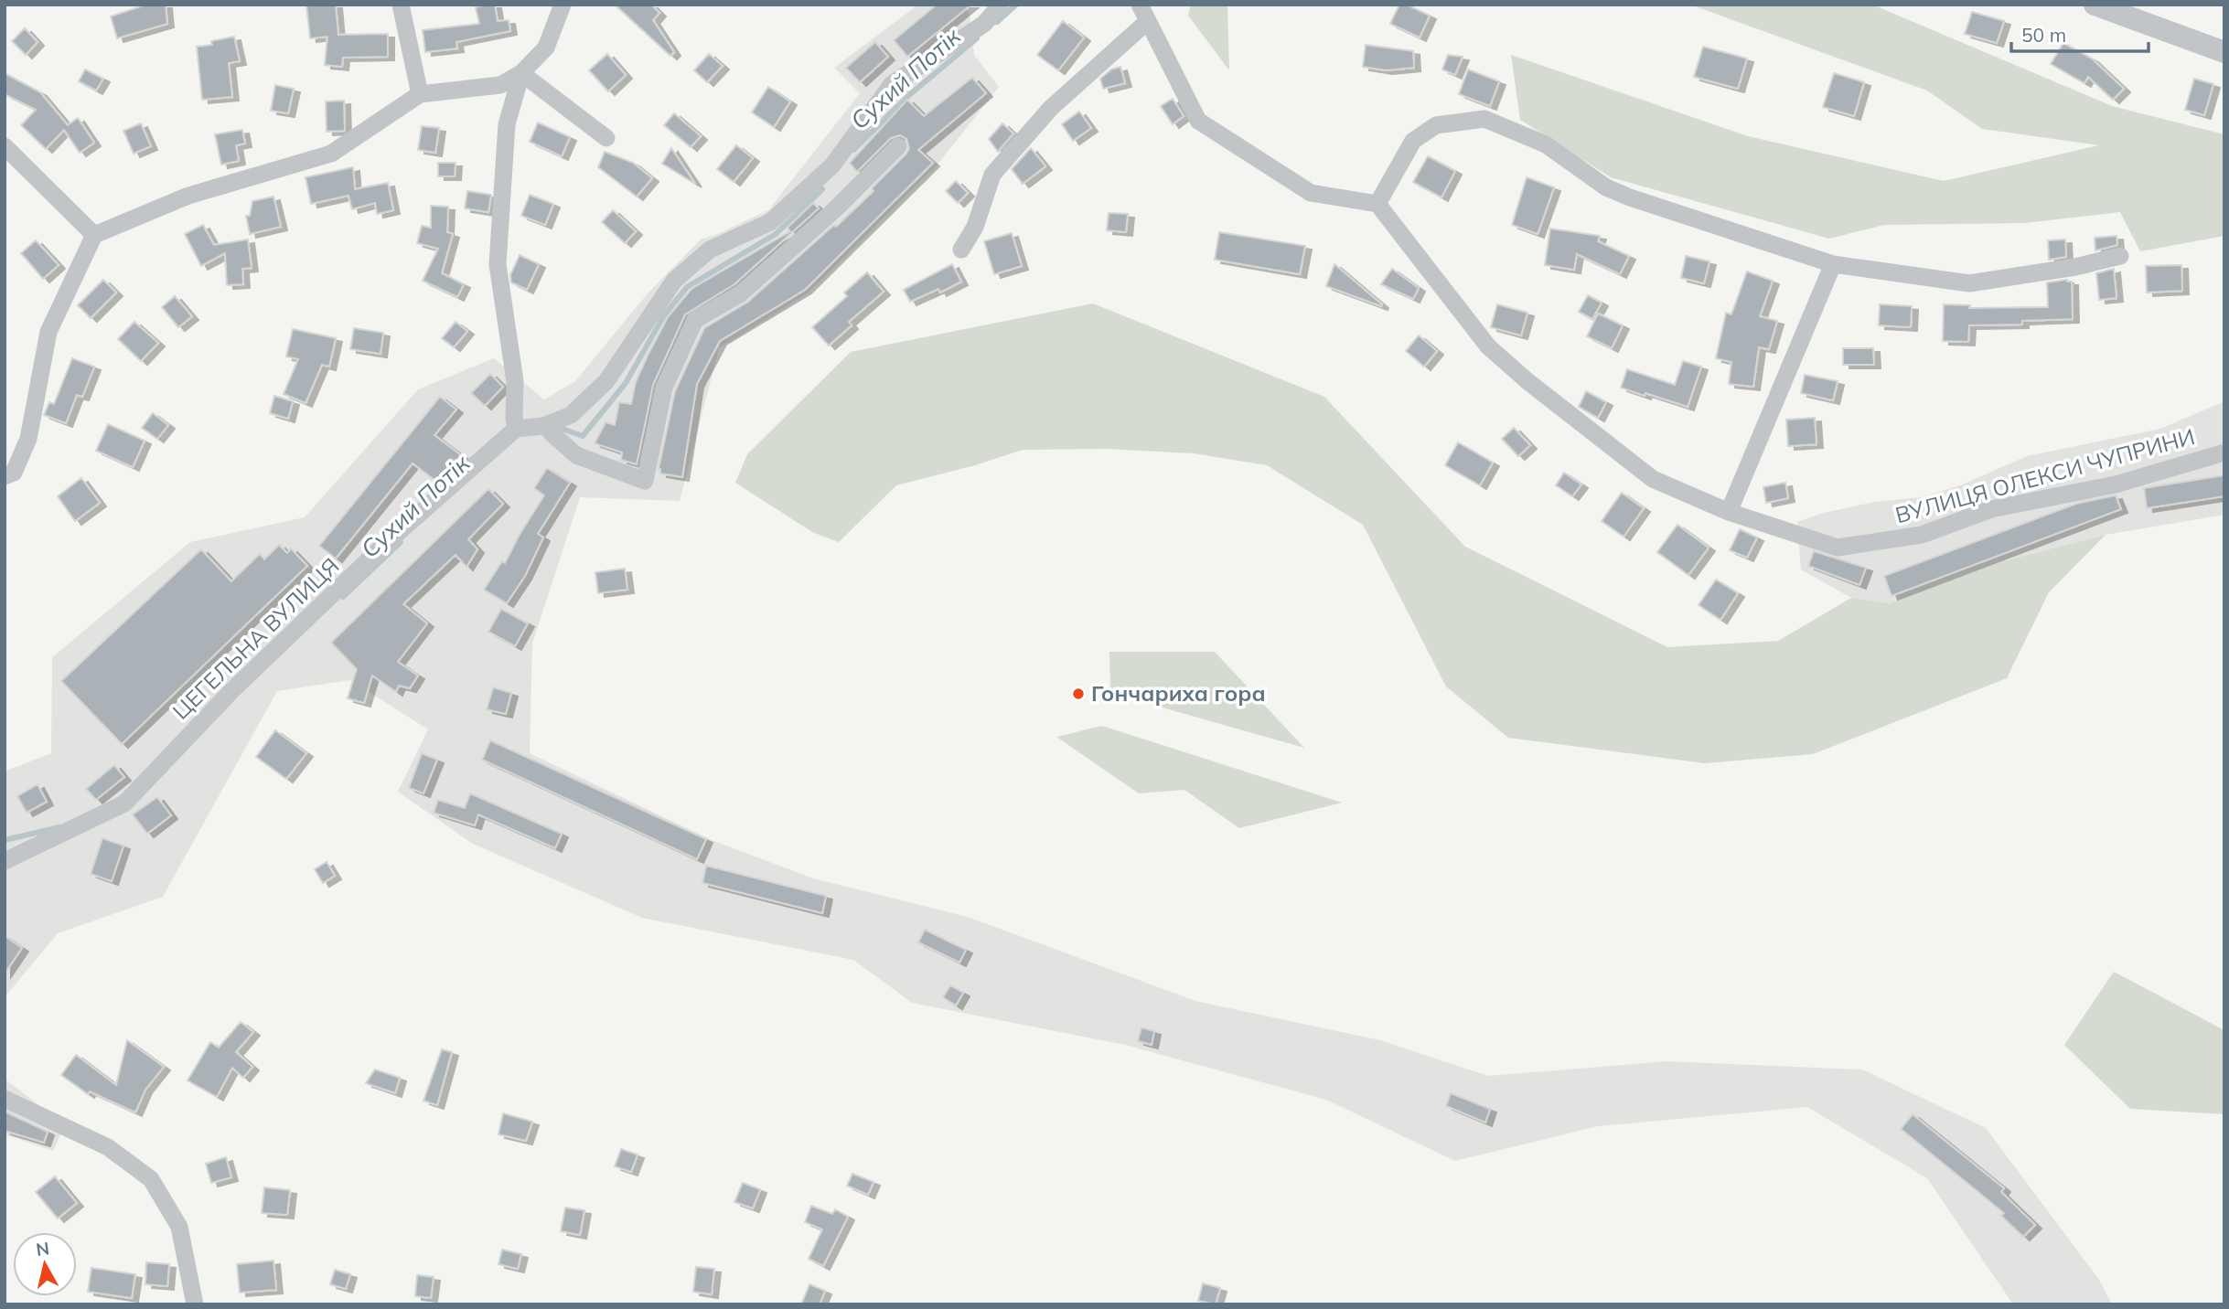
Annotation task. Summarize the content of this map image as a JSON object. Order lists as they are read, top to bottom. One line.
{"streets":{"street":["ВУЛИЦЯ ОЛЕКСИ ЧУПРИНИ","ЦЕГЕЛЬНА ВУЛИЦЯ"]},"water":["Сухий Потік"],"places":["Гончариха гора"],"scale_bar":"50 m","north":"top"}
